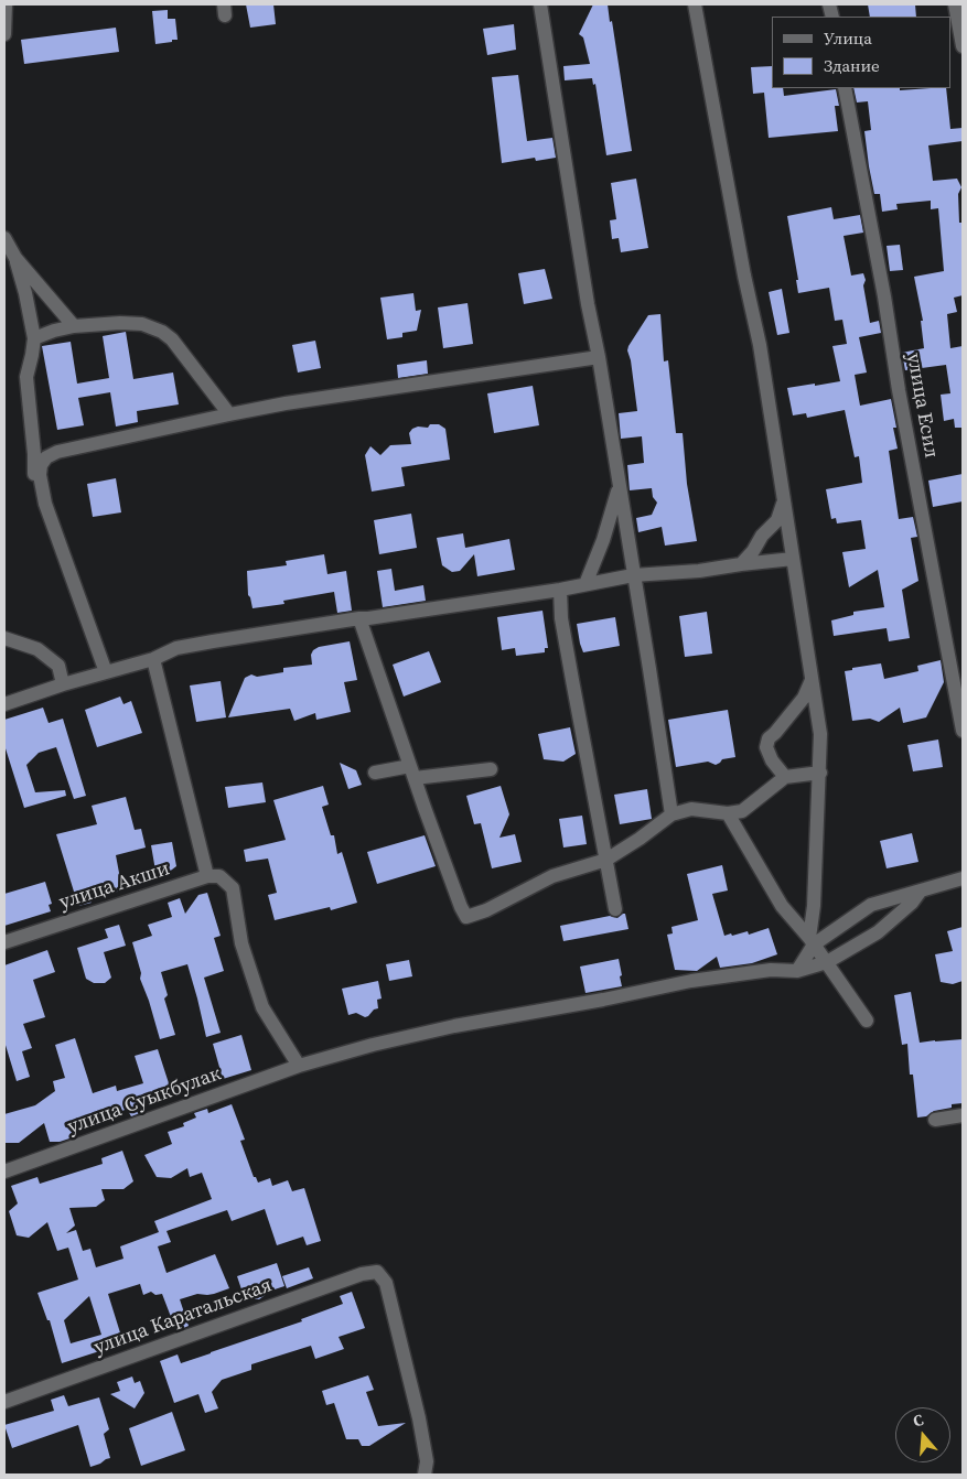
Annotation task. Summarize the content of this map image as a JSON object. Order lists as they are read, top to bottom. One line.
{"streets":{"street":["улица Есил","улица Акши","улица Суыкбулак","улица Каратальская"]},"legend":["Улица","Здание"],"north":"top"}
